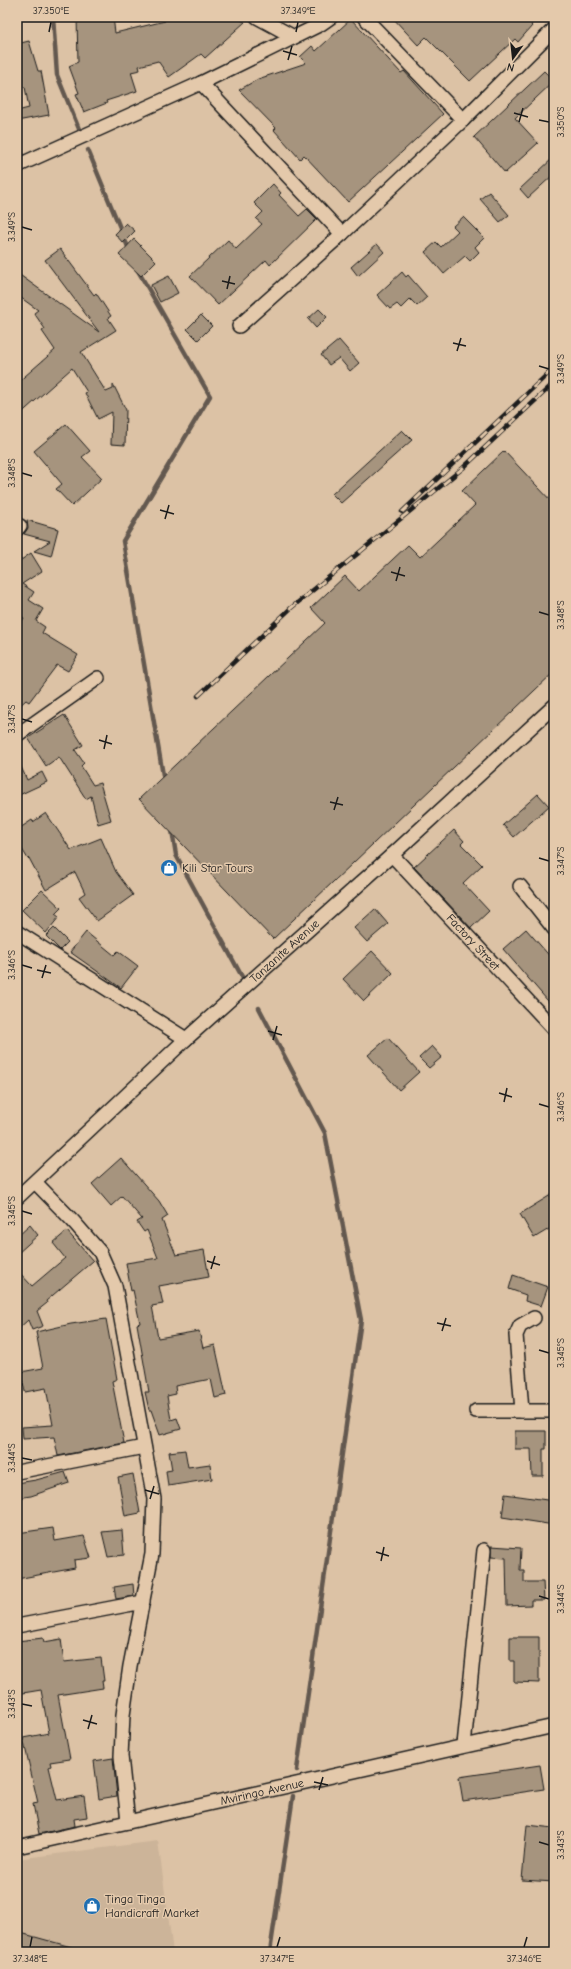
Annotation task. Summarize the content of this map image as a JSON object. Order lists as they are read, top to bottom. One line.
{"streets":{"street":["Factory Street","Tanzanite Avenue","Mviringo Avenue"]},"crossings":[["Factory Street","Tanzanite Avenue"]],"places":{"shop":["Kili Star Tours","Tinga Tinga Handicraft Market"]},"north":"bottom","coordinates":["37.350°E","37.349°E","3.350°S","3.349°S","3.348°S","3.347°S","3.346°S","3.345°S","3.344°S","3.343°S","37.348°E","37.347°E","37.346°E"]}
